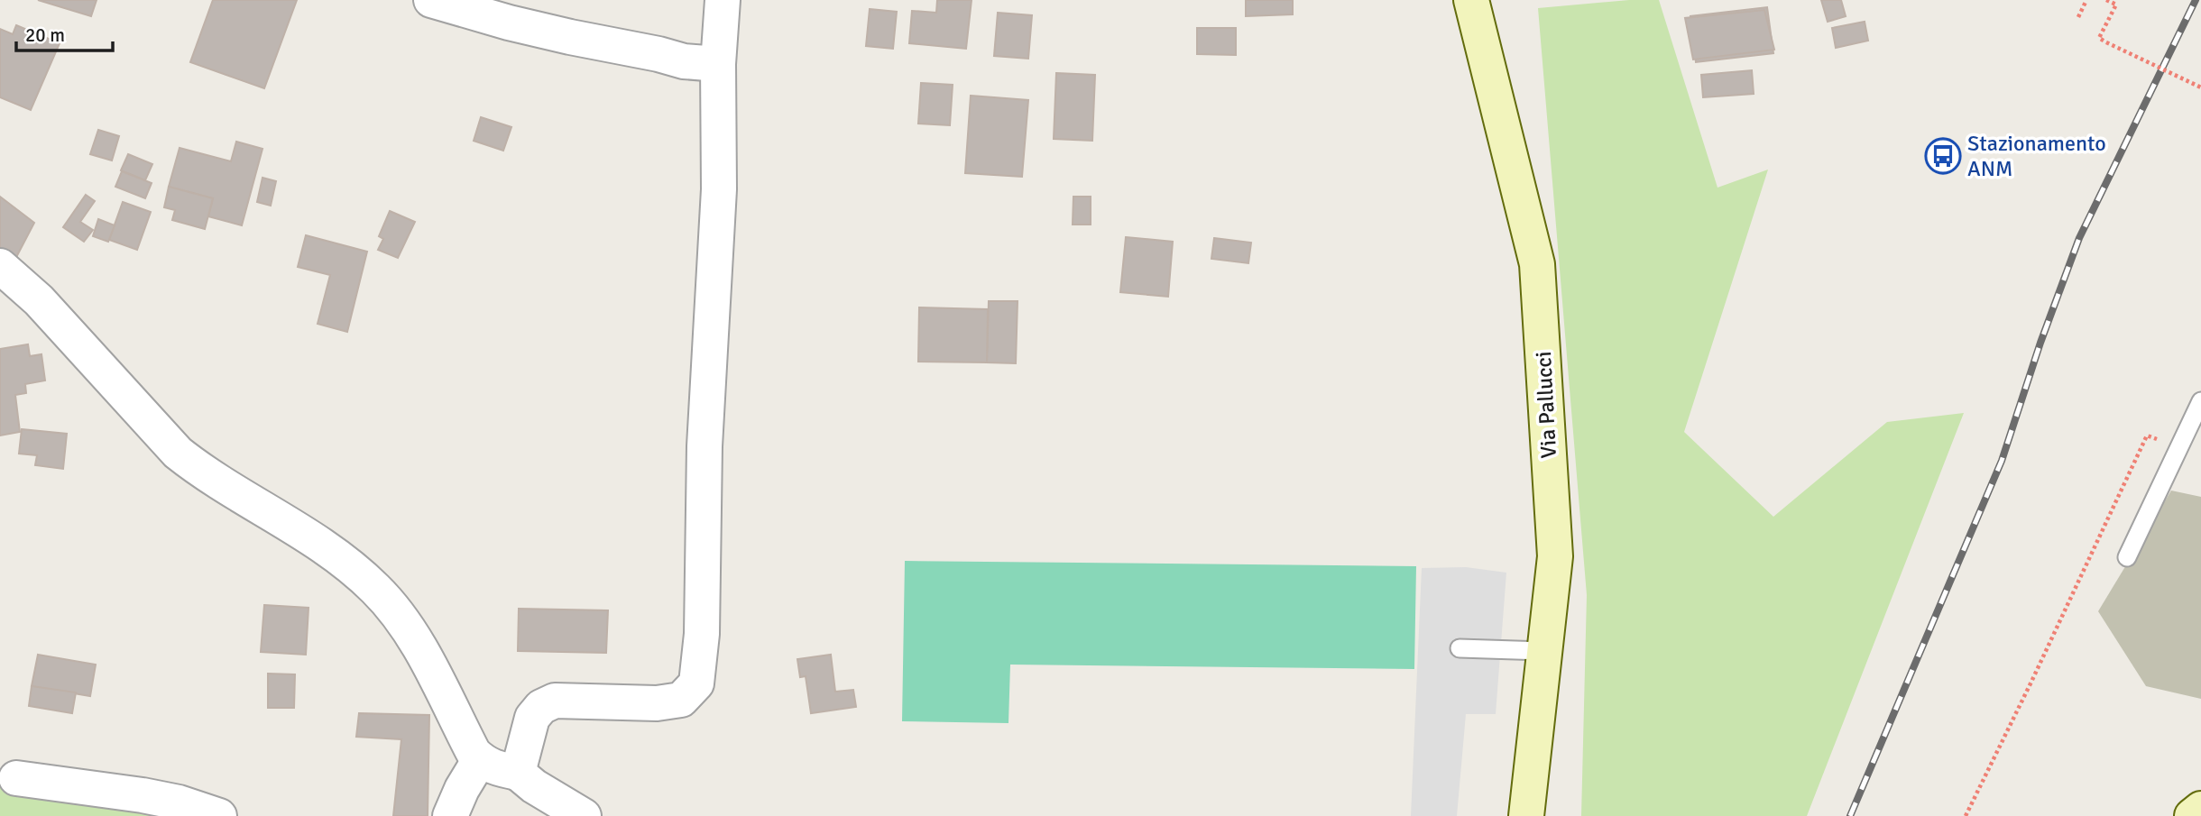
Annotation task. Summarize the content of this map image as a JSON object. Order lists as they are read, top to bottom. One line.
{"streets":{"street":["Via Pallucci"]},"places":{"bus stop":["Stazionamento ANM"]},"scale_bar":"20 m"}
